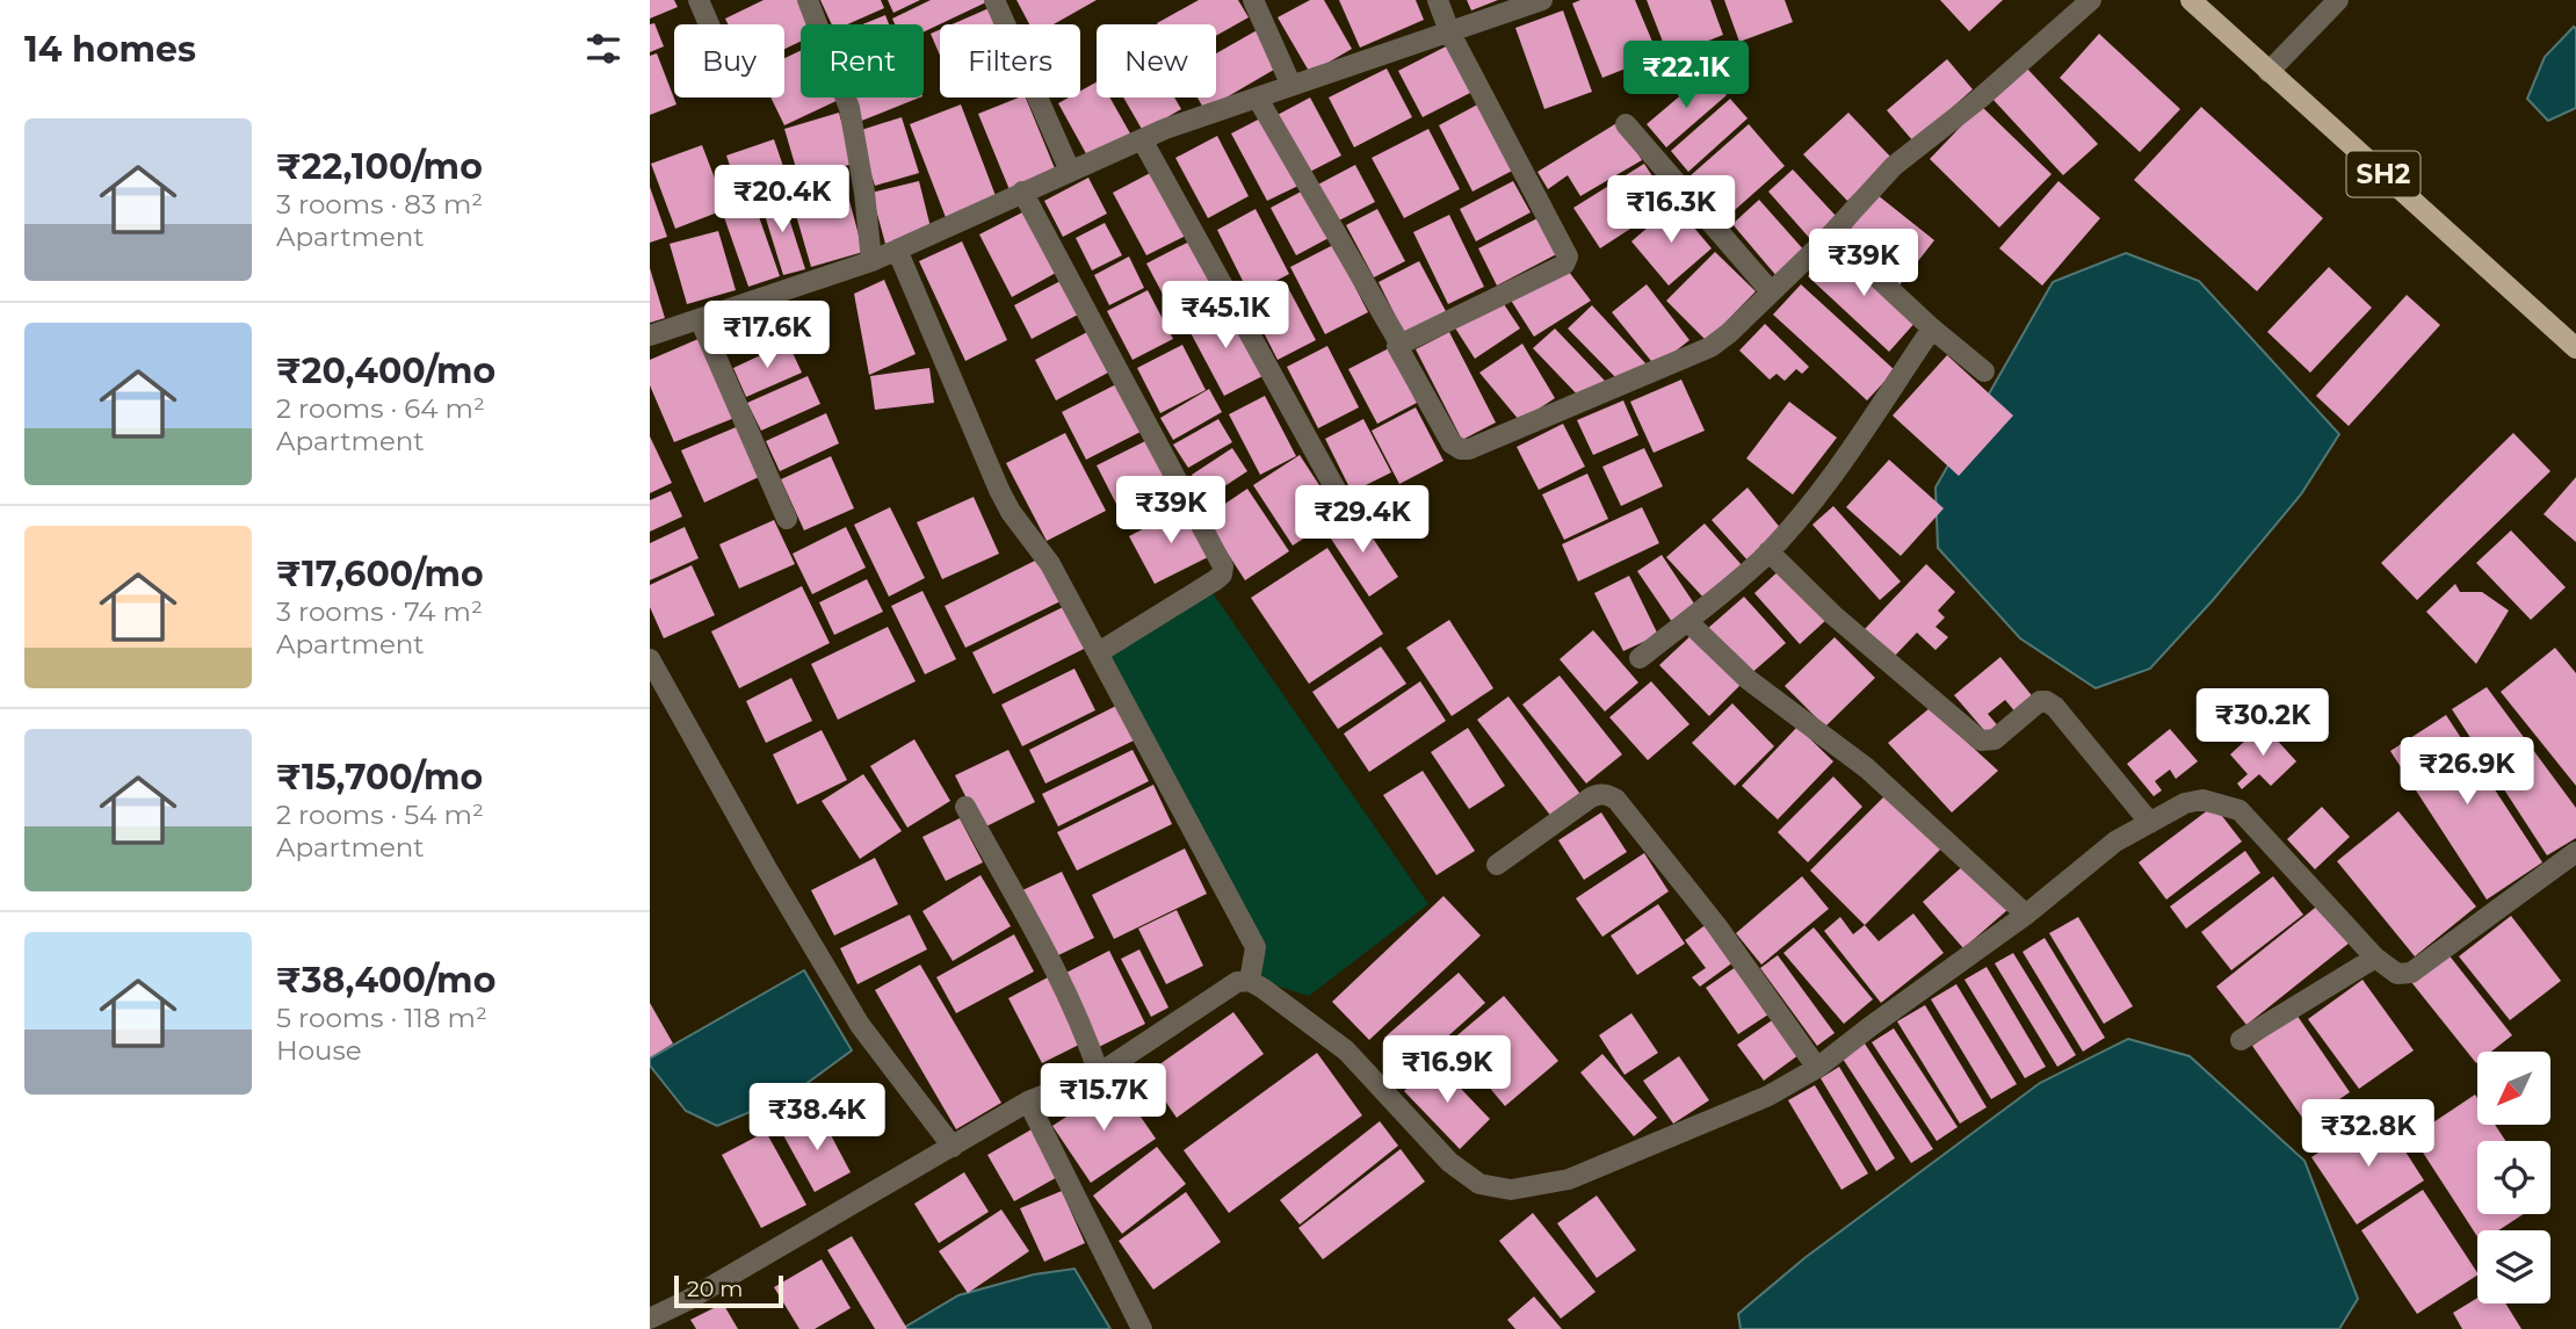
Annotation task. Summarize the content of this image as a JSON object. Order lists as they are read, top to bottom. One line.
{"streets":{"main road":["SH2"]},"scale_bar":"20 m","north":"bottom left","page":{"heading":"14 homes","chip":["Buy","Rent","Filters","New"],"price":["₹22.1K","₹20.4K","₹16.3K","₹39K","₹45.1K","₹17.6K","₹39K","₹29.4K","₹30.2K","₹26.9K","₹16.9K","₹15.7K","₹38.4K","₹32.8K"],"list":[{"name":"₹22,100/mo","note":"3 rooms · 83 m² · Apartment"},{"name":"₹20,400/mo","note":"2 rooms · 64 m² · Apartment"},{"name":"₹17,600/mo","note":"3 rooms · 74 m² · Apartment"},{"name":"₹15,700/mo","note":"2 rooms · 54 m² · Apartment"},{"name":"₹38,400/mo","note":"5 rooms · 118 m² · House"}],"scale":"20 m"}}
